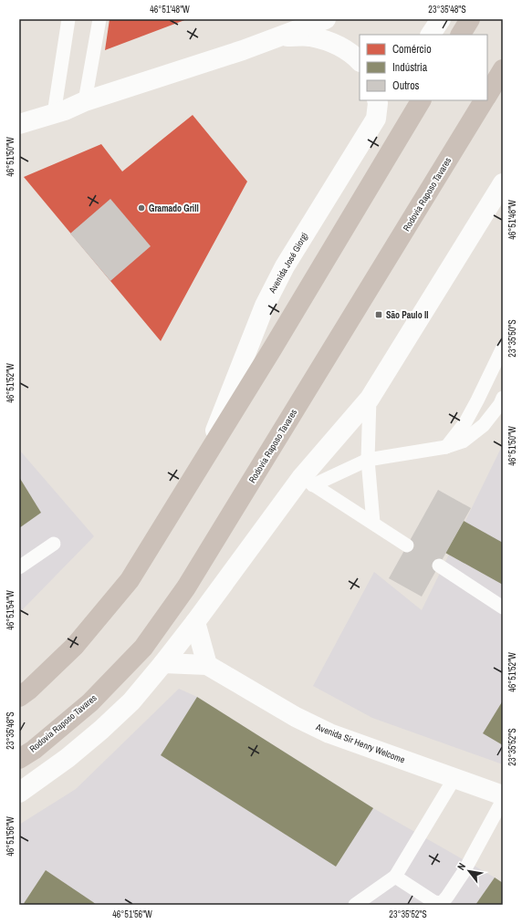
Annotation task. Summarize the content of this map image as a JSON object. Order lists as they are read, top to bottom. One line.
{"streets":{"highway":["Rodovia Raposo Tavares"],"street":["Avenida José Giorgi","Avenida Sir Henry Welcome"]},"places":{"other":["Gramado Grill"],"transit":["São Paulo II"]},"legend":["Comércio","Indústria","Outros"],"north":"top left","coordinates":["46°51'48\"W","23°35'48\"S","46°51'50\"W","23°35'50\"S","46°51'52\"W","46°51'54\"W","23°35'52\"S","46°51'56\"W"]}
